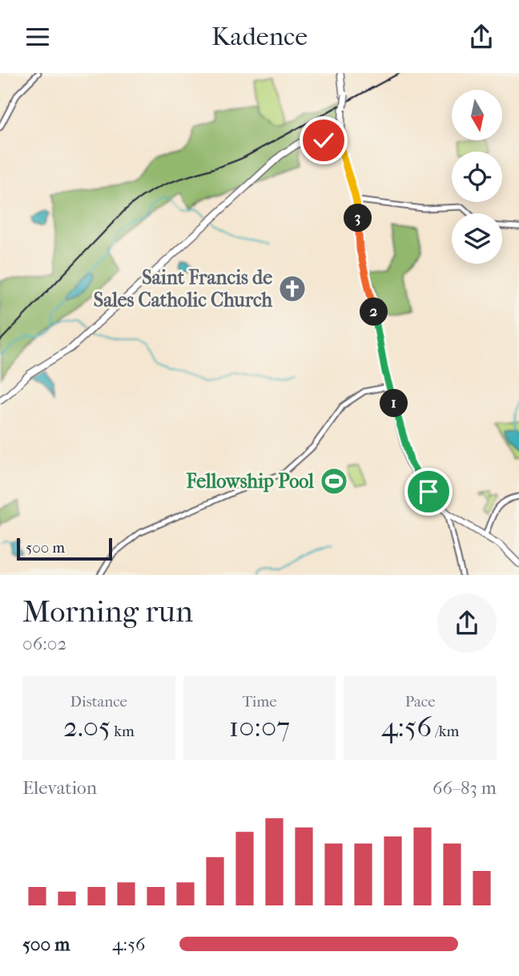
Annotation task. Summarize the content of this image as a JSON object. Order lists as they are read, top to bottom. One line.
{"places":{"church":["Saint Francis de Sales Catholic Church"],"sports":["Fellowship Pool"]},"scale_bar":"500 m","north":"bottom","page":{"header":"Kadence","pins":["3","2","1"],"scale":"500 m","heading":["Morning run","06:02"],"stats":[["Distance","2.05 km"],["Time","10:07"],["Pace","4:56 /km"]],"chart":["Elevation","66–83 m"],"list":[{"name":"500 m","note":"4:56"}]}}
